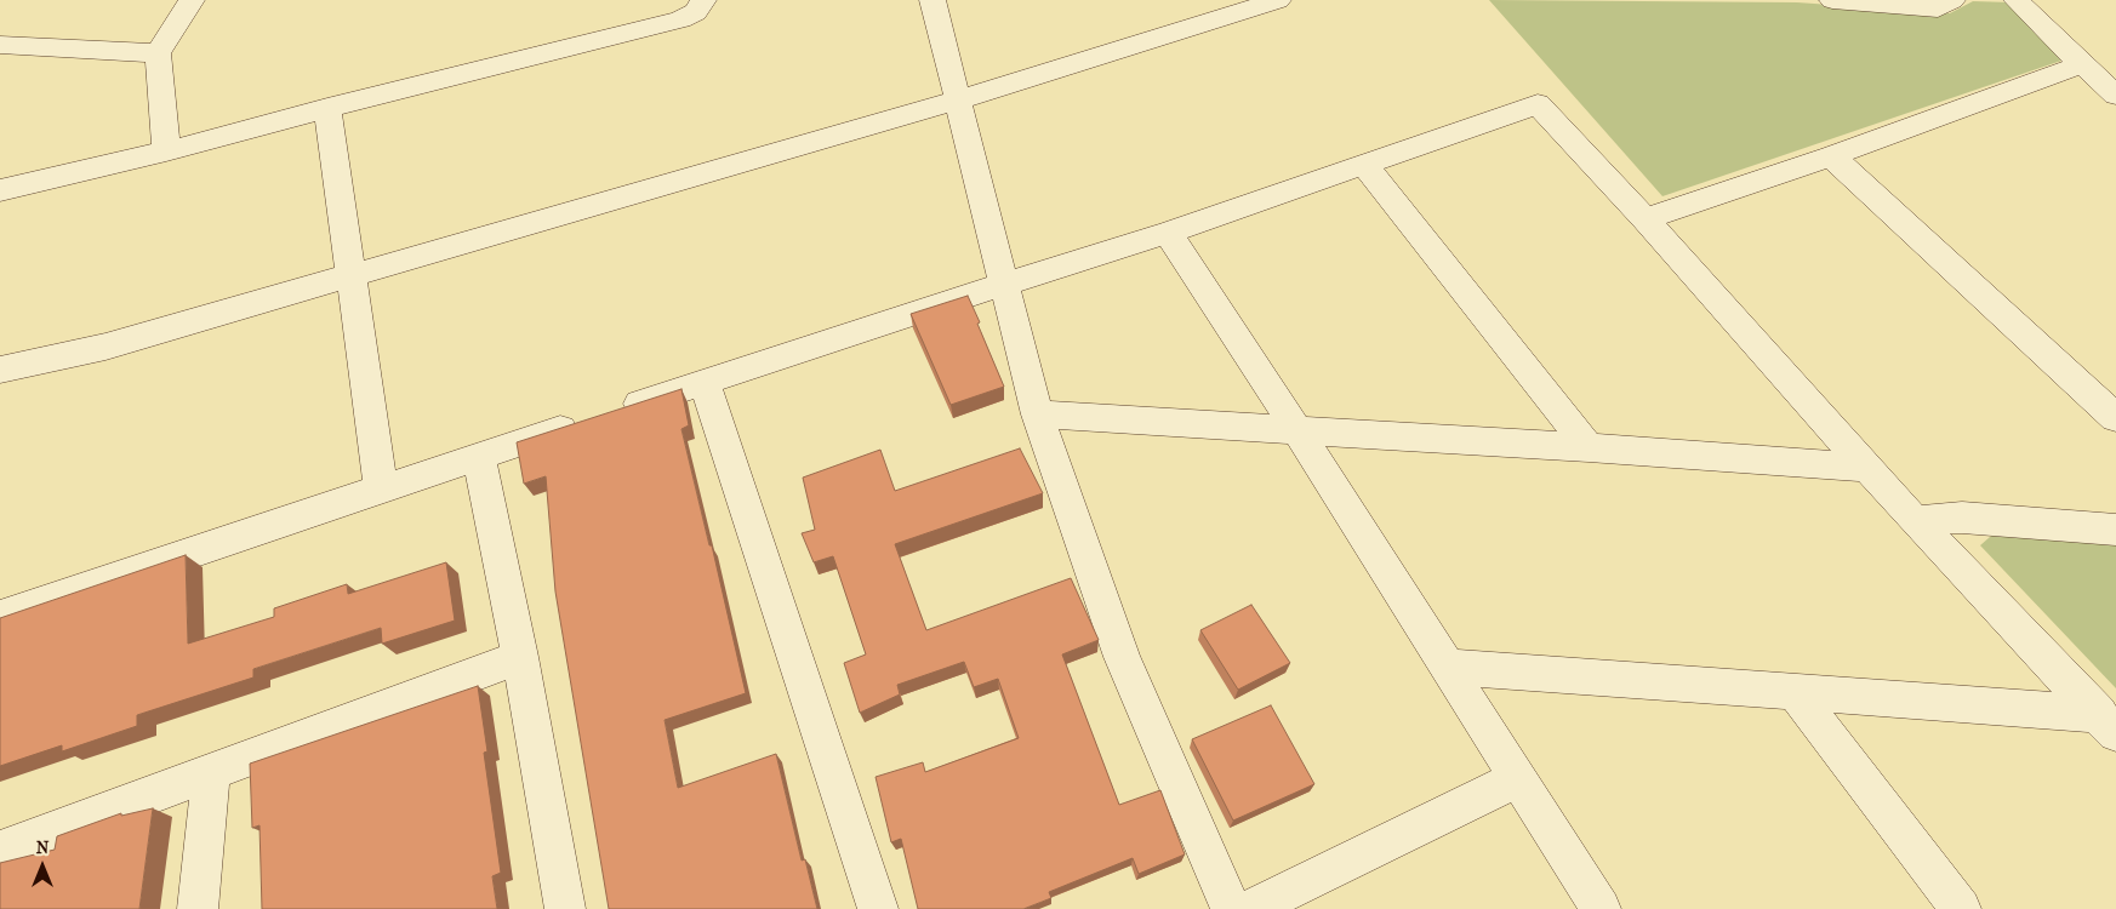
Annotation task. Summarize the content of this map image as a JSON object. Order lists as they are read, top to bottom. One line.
{"north":"top"}
